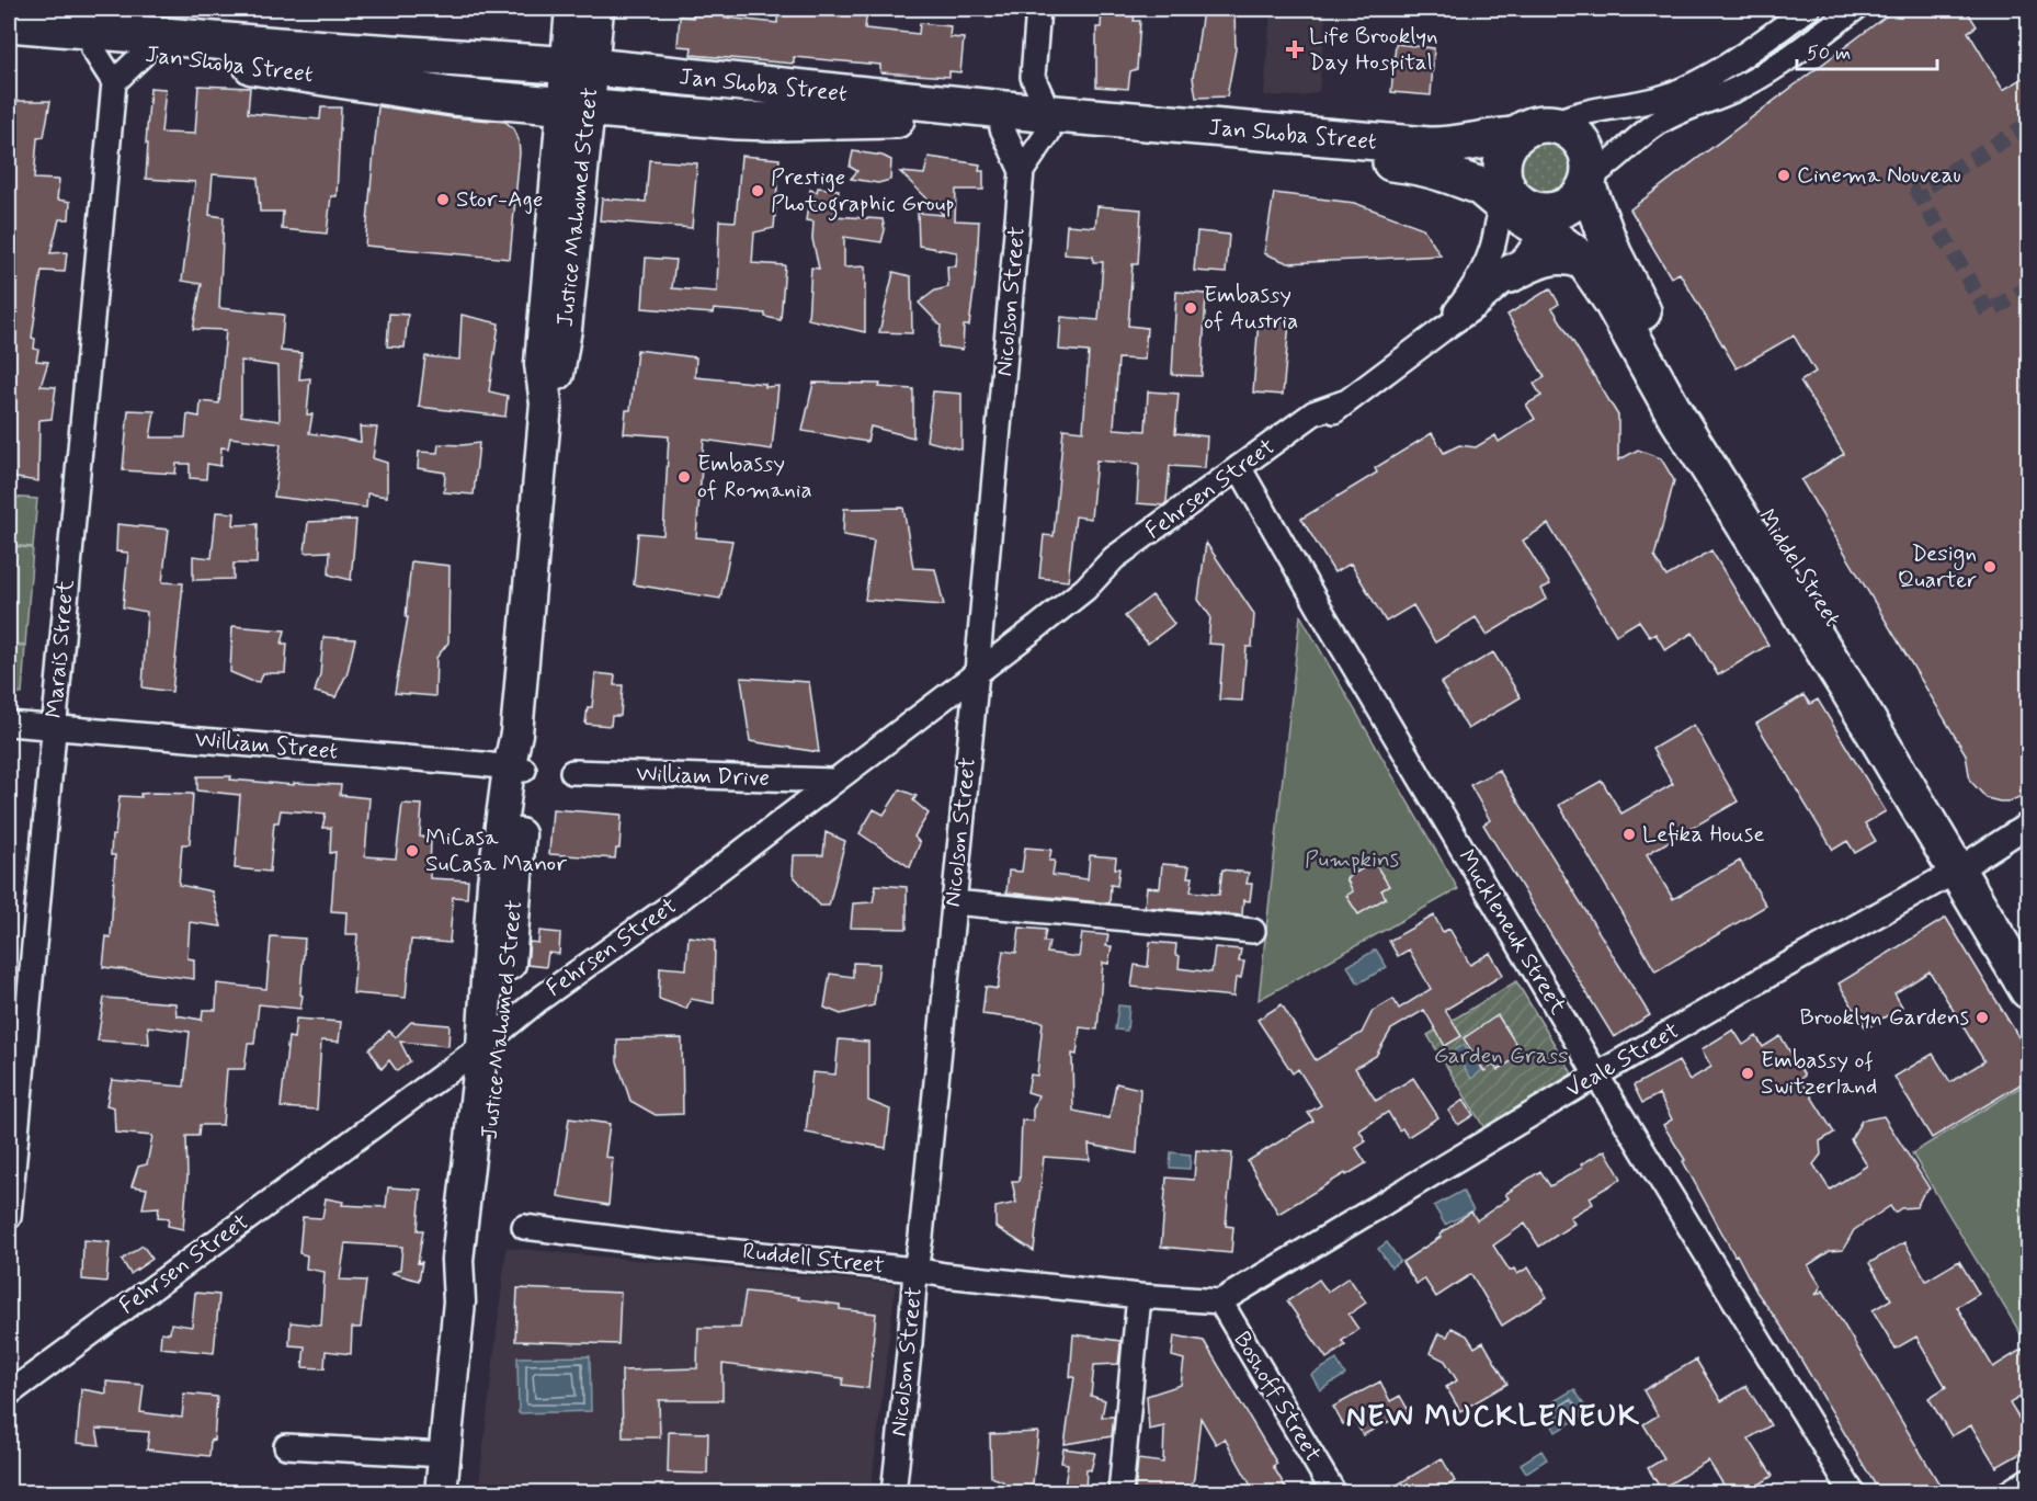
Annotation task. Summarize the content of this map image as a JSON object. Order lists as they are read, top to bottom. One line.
{"streets":{"main road":["Jan Shoba Street","Justice Mahomed Street","Middel Street"],"street":["Nicolson Street","Fehrsen Street","Marais Street","William Street","William Drive","Muckleneuk Street","Veale Street","Ruddell Street","Boshoff Street"]},"crossings":[["Jan Shoba Street","Justice Mahomed Street"],["Jan Shoba Street","Nicolson Street"],["Jan Shoba Street","Fehrsen Street"],["Jan Shoba Street","Middel Street"],["Justice Mahomed Street","Fehrsen Street"],["Justice Mahomed Street","William Street"],["Nicolson Street","Fehrsen Street"],["Nicolson Street","Ruddell Street"],["Fehrsen Street","Middel Street"],["Fehrsen Street","William Drive"],["Fehrsen Street","Muckleneuk Street"],["Middel Street","Veale Street"],["Marais Street","William Street"],["Muckleneuk Street","Veale Street"],["Veale Street","Ruddell Street"],["Veale Street","Boshoff Street"],["Ruddell Street","Boshoff Street"]],"districts":["NEW MUCKLENEUK"],"parks":["Pumpkins","Garden Grass"],"places":{"health":["Life Brooklyn Day Hospital"],"other":["Cinema Nouveau","Prestige Photographic Group","Stor-Age","Embassy of Austria","Embassy of Romania","Design Quarter","Lefika House","MiCasa SuCasa Manor","Brooklyn Gardens","Embassy of Switzerland"]},"scale_bar":"50 m"}
